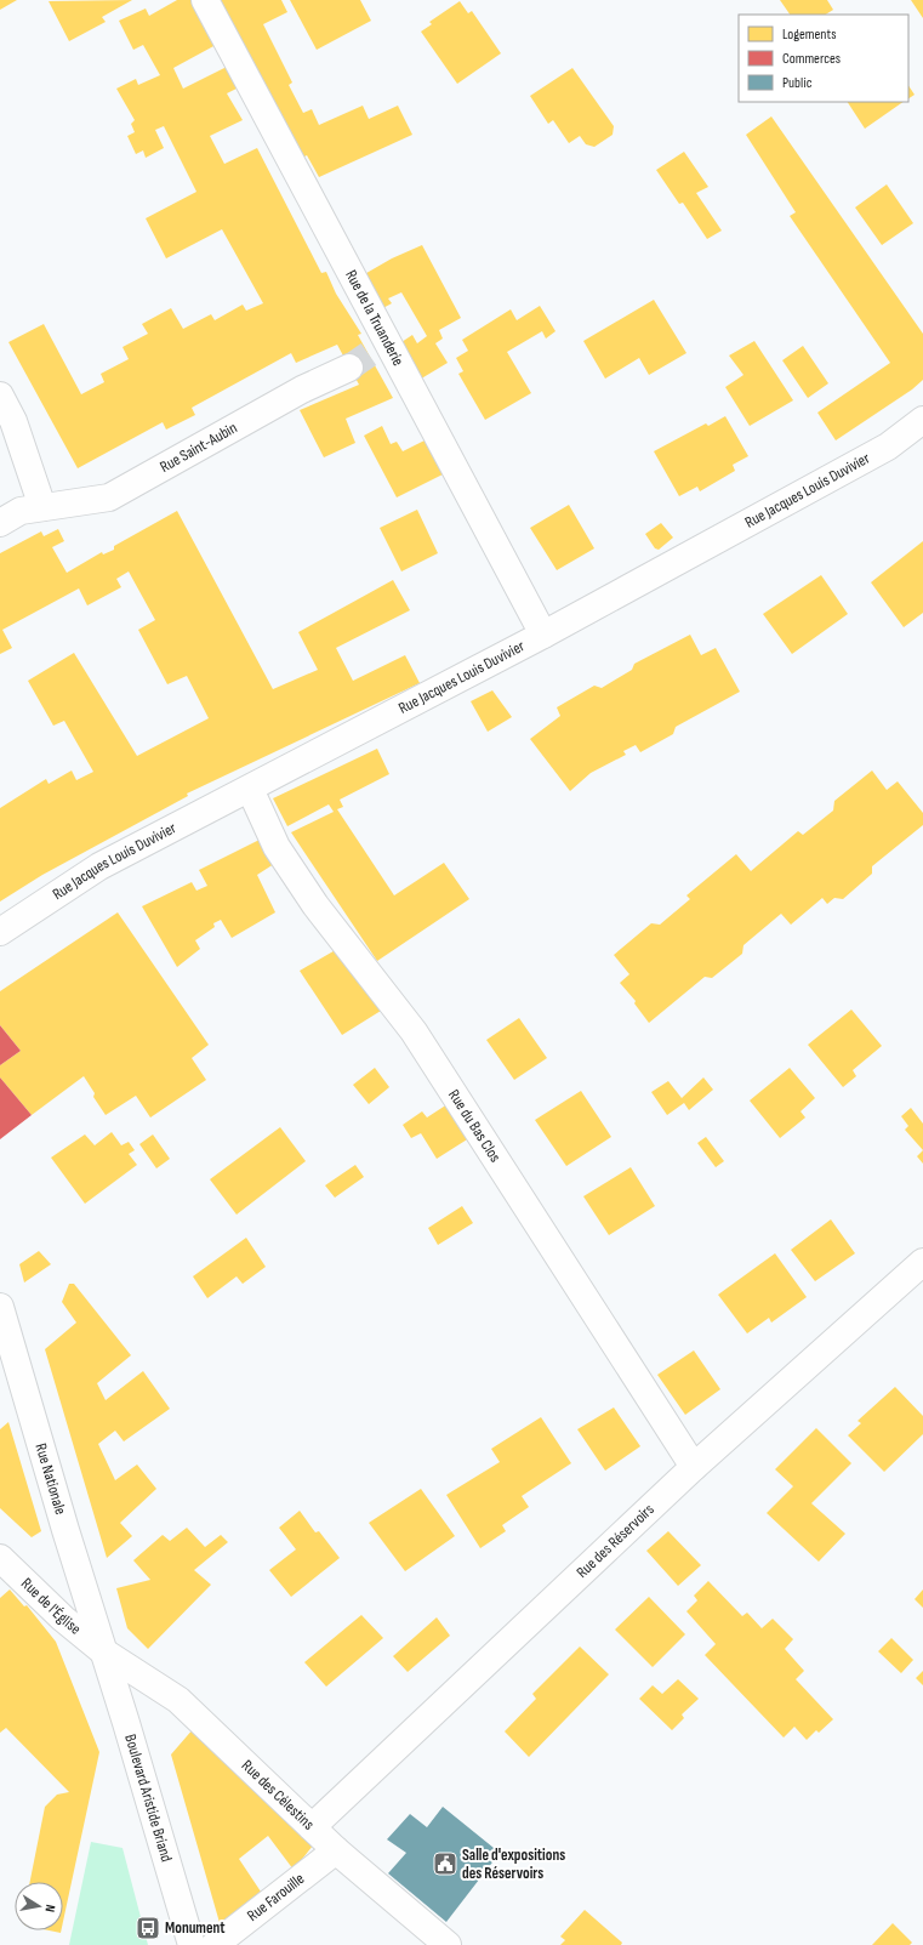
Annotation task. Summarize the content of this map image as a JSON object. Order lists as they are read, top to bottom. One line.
{"streets":{"street":["Rue de la Truanderie","Rue Saint-Aubin","Rue Jacques Louis Duvivier","Rue du Bas Clos","Rue Nationale","Rue des Réservoirs","Rue de l'Église","Rue des Célestins","Boulevard Aristide Briand","Rue Farouille"]},"crossings":[["Rue de la Truanderie","Rue Saint-Aubin"],["Rue de la Truanderie","Rue Jacques Louis Duvivier"],["Rue Jacques Louis Duvivier","Rue du Bas Clos"],["Rue du Bas Clos","Rue des Réservoirs"],["Rue Nationale","Rue de l'Église"],["Rue Nationale","Rue des Célestins"],["Rue Nationale","Boulevard Aristide Briand"],["Rue des Réservoirs","Rue des Célestins"],["Rue de l'Église","Rue des Célestins"],["Rue de l'Église","Boulevard Aristide Briand"],["Rue des Célestins","Boulevard Aristide Briand"],["Rue des Célestins","Rue Farouille"]],"places":{"public building":["Salle d'expositions des Réservoirs"],"bus stop":["Monument"]},"legend":["Logements","Commerces","Public"],"north":"right"}
